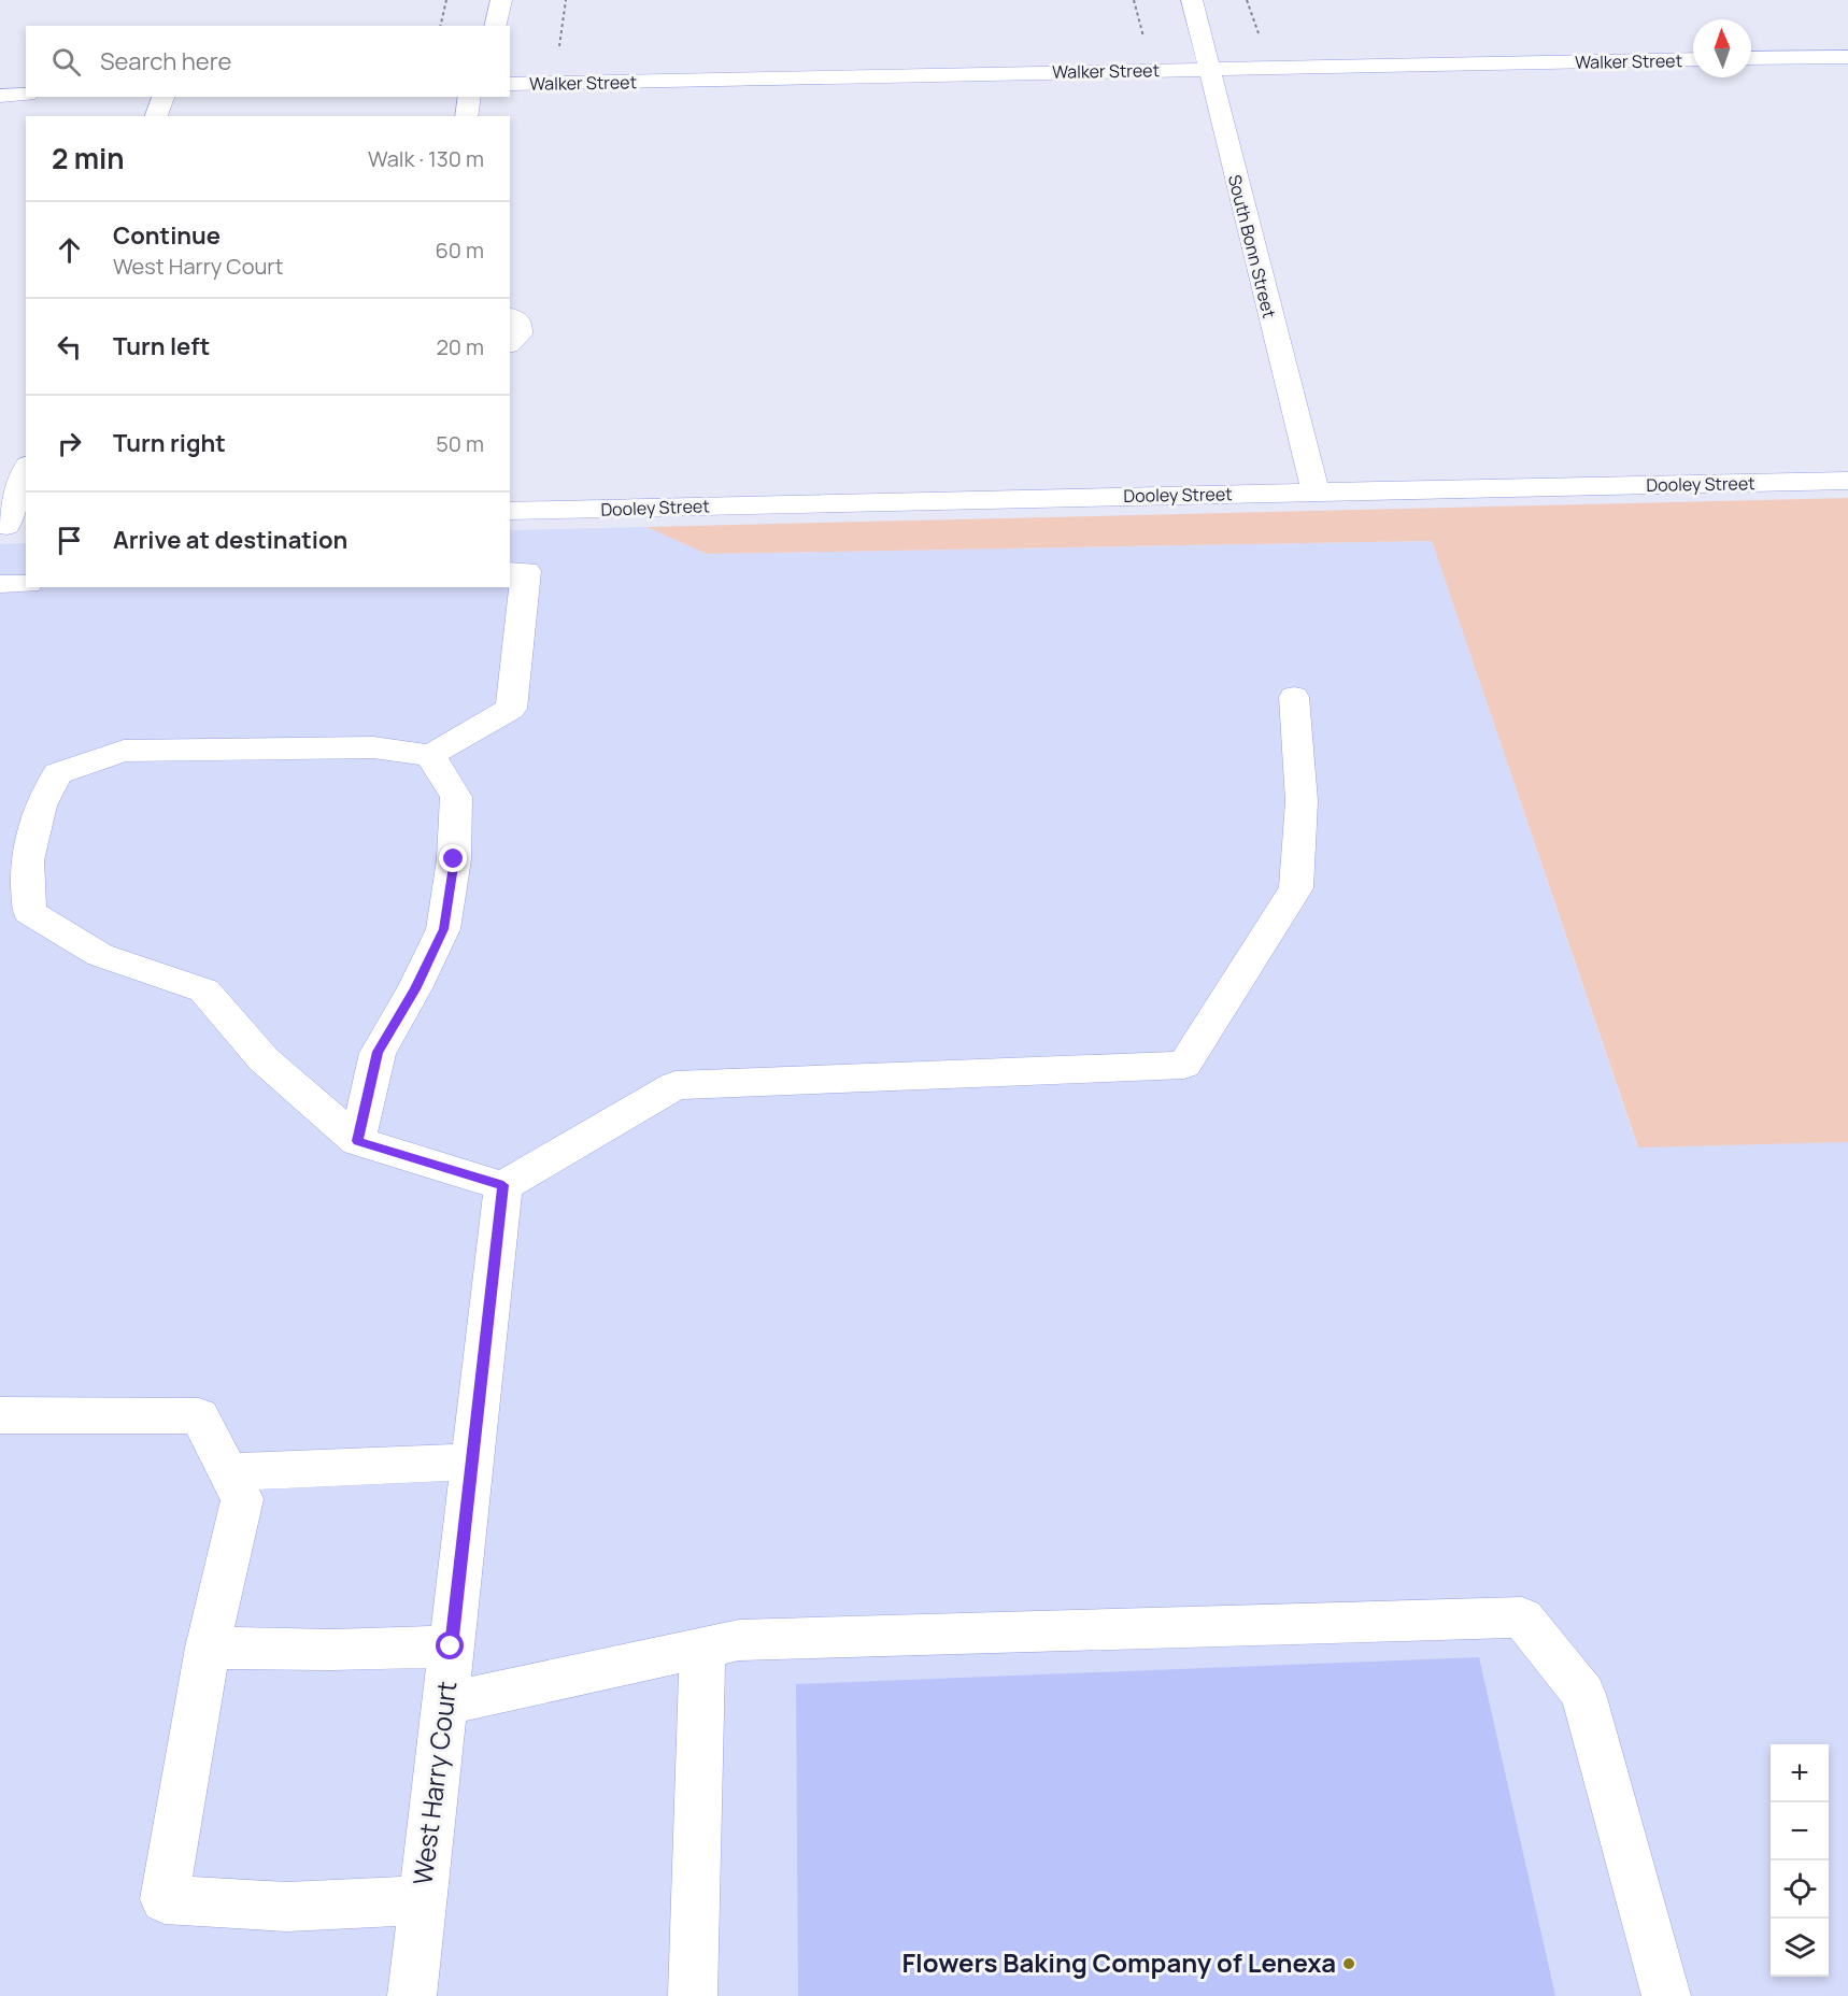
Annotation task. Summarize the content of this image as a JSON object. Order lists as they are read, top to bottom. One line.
{"streets":{"street":["Walker Street","South Bonn Street","Dooley Street","West Harry Court"]},"crossings":[["Walker Street","South Bonn Street"],["South Bonn Street","Dooley Street"]],"places":["Flowers Baking Company of Lenexa"],"north":"top","page":{"search":"Search here","heading":["2 min","Walk · 130 m"],"list":[["Continue","West Harry Court","60 m"],["Turn left","20 m"],["Turn right","50 m"],"Arrive at destination"],"map_buttons":["+","−"]}}
